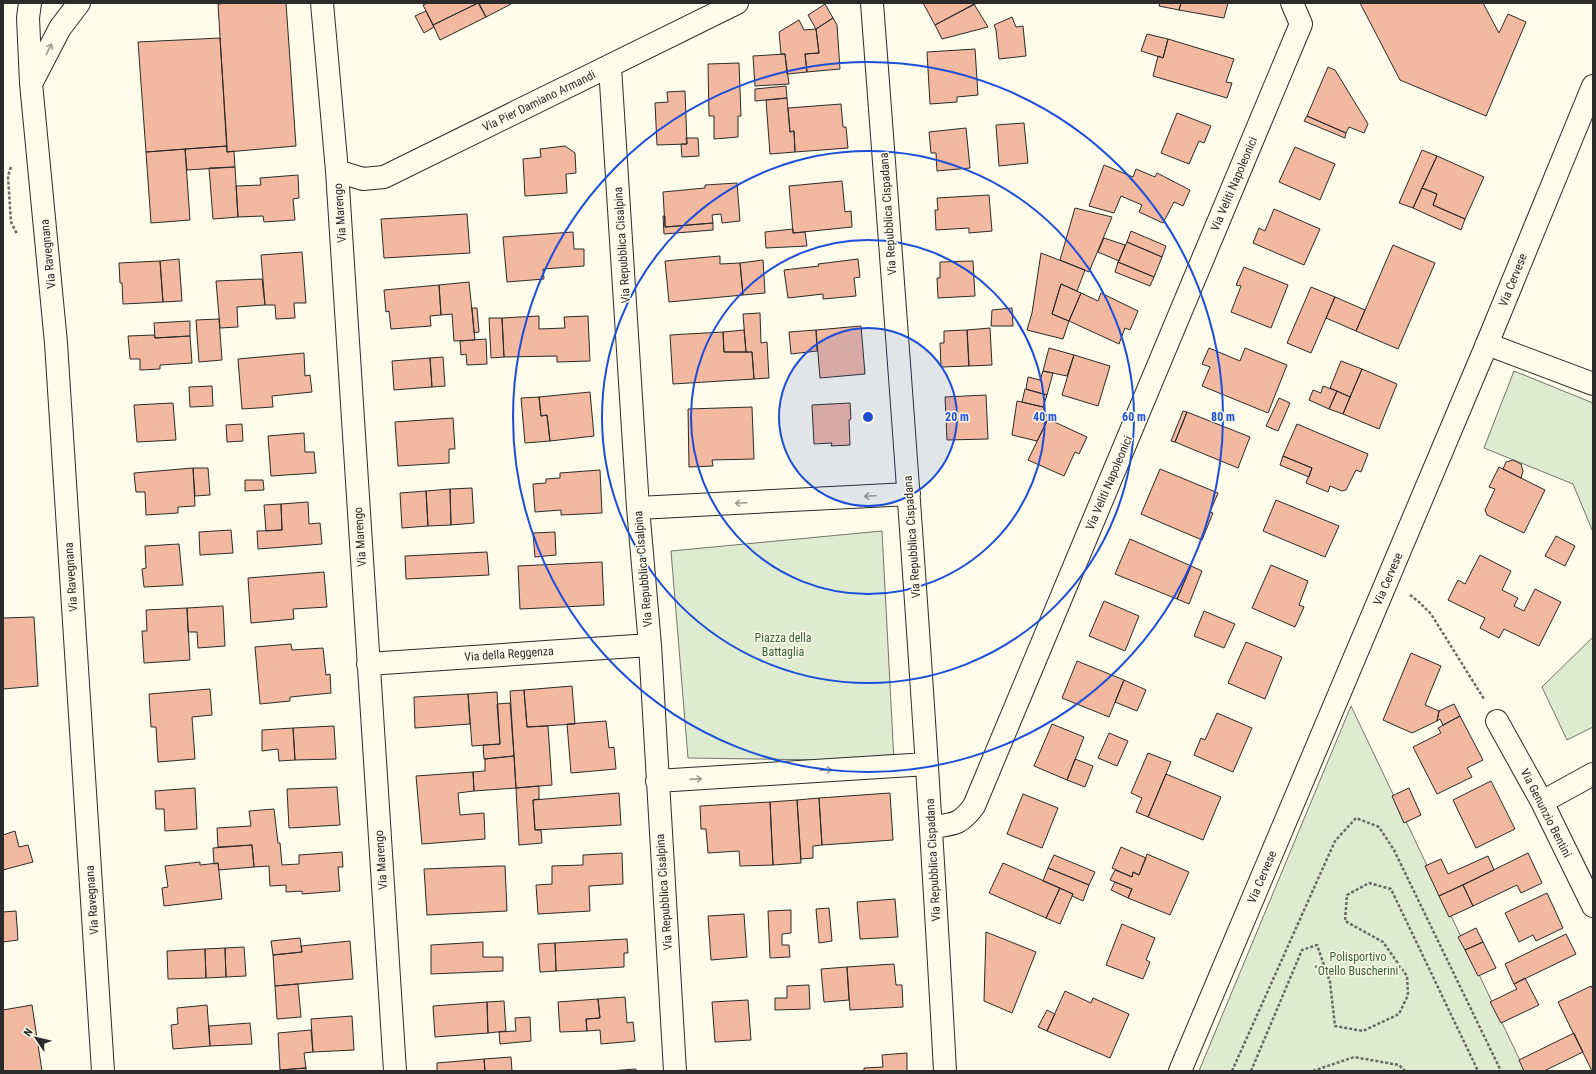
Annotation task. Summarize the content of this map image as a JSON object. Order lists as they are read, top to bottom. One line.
{"streets":{"street":["Via Pier Damiano Armandi","Via Veliti Napoleonici","Via Marengo","Via Repubblica Cispadana","Via Repubblica Cisalpina","Via Ravegnana","Via Cervese","Via della Reggenza","Via Genunzio Bentini"]},"crossings":[["Via Pier Damiano Armandi","Via Marengo"],["Via Pier Damiano Armandi","Via Repubblica Cisalpina"],["Via Veliti Napoleonici","Via Repubblica Cispadana"],["Via Marengo","Via della Reggenza"],["Via Repubblica Cisalpina","Via della Reggenza"]],"parks":["Piazza della Battaglia","Polisportivo \"Otello Buscherini\""],"north":"top left","rings":["20 m","40 m","60 m","80 m"]}
